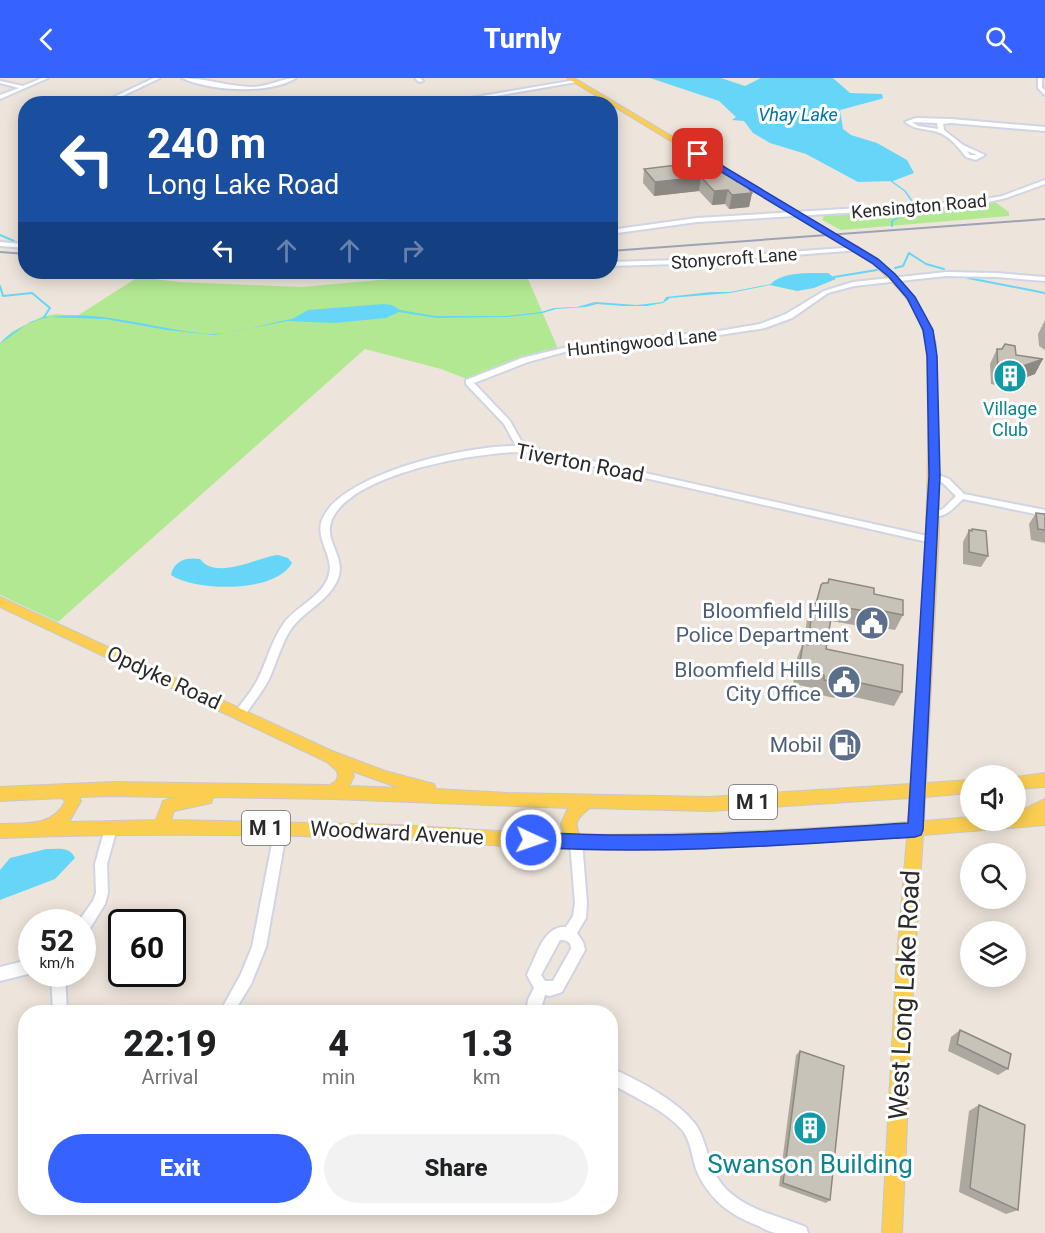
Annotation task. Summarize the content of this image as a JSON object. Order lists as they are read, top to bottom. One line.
{"streets":{"main road":["Opdyke Road","M 1","Woodward Avenue","West Long Lake Road"],"street":["Kensington Road","Stonycroft Lane","Huntingwood Lane","Tiverton Road"]},"crossings":[["Kensington Road","West Long Lake Road"],["Stonycroft Lane","West Long Lake Road"],["Huntingwood Lane","Tiverton Road"],["Huntingwood Lane","West Long Lake Road"],["Tiverton Road","Opdyke Road"],["Tiverton Road","West Long Lake Road"],["Opdyke Road","Woodward Avenue"],["Woodward Avenue","West Long Lake Road"]],"water":["Vhay Lake"],"places":{"building":["Village Club","Swanson Building"],"public building":["Bloomfield Hills Police Department","Bloomfield Hills City Office"],"fuel station":["Mobil"]},"page":{"header":"Turnly","turn":["240 m","Long Lake Road"],"speed":"52 km/h","limit":"60","eta":["22:19","Arrival","4","min","1.3","km"],"buttons":["Exit","Share"]}}
